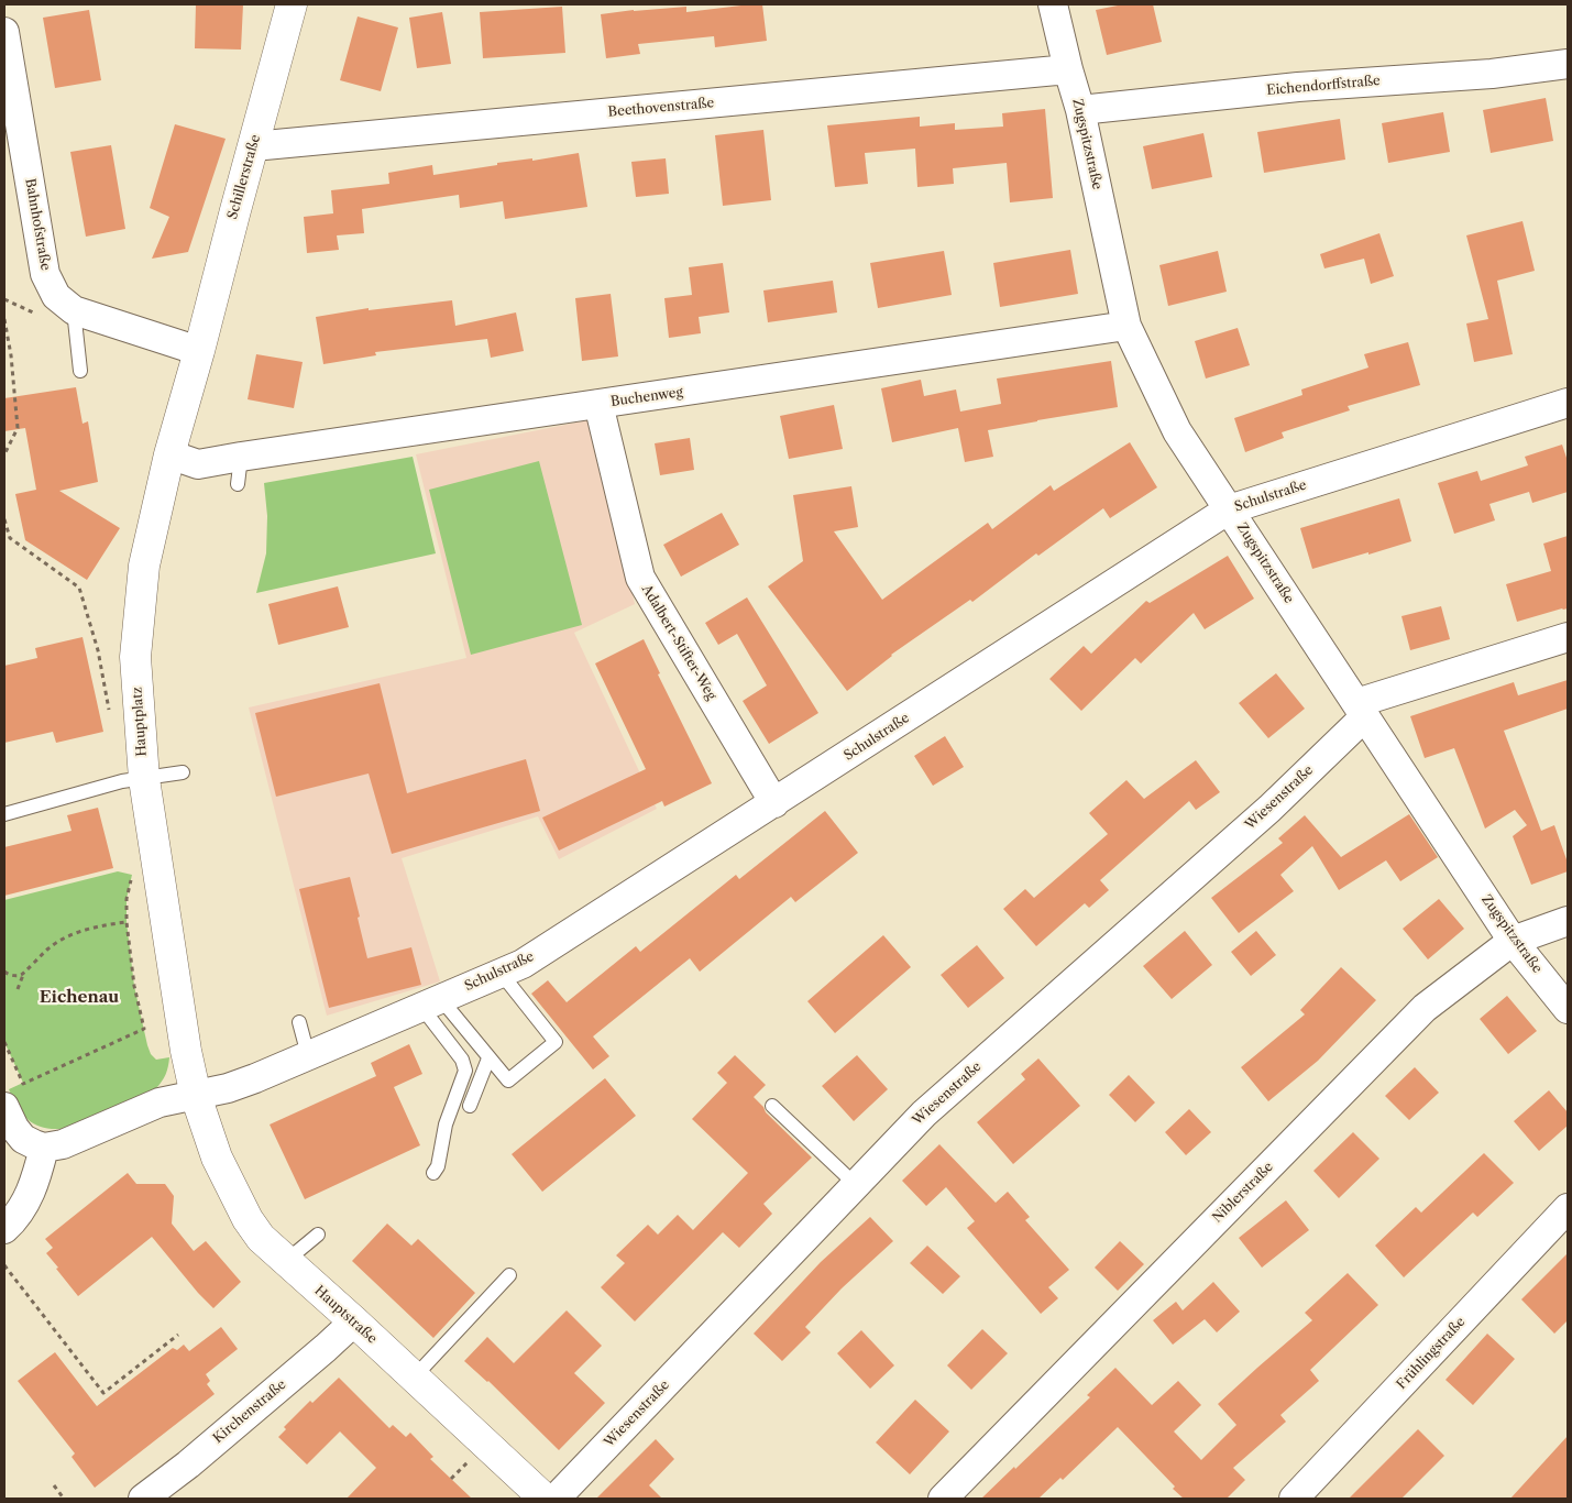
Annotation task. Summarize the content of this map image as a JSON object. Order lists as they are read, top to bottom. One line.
{"streets":{"main road":["Schillerstraße","Hauptplatz","Hauptstraße"],"street":["Eichendorffstraße","Beethovenstraße","Zugspitzstraße","Bahnhofstraße","Buchenweg","Schulstraße","Adalbert-Stifter-Weg","Wiesenstraße","Niblerstraße","Frühlingstraße","Kirchenstraße"]},"crossings":[["Eichendorffstraße","Zugspitzstraße"],["Beethovenstraße","Zugspitzstraße"],["Beethovenstraße","Schillerstraße"],["Zugspitzstraße","Buchenweg"],["Zugspitzstraße","Schulstraße"],["Zugspitzstraße","Wiesenstraße"],["Zugspitzstraße","Niblerstraße"],["Schillerstraße","Bahnhofstraße"],["Schillerstraße","Hauptplatz"],["Bahnhofstraße","Hauptplatz"],["Buchenweg","Adalbert-Stifter-Weg"],["Buchenweg","Hauptplatz"],["Schulstraße","Adalbert-Stifter-Weg"],["Schulstraße","Hauptplatz"],["Schulstraße","Hauptstraße"],["Hauptplatz","Hauptstraße"],["Hauptstraße","Kirchenstraße"]],"districts":["Eichenau"]}
